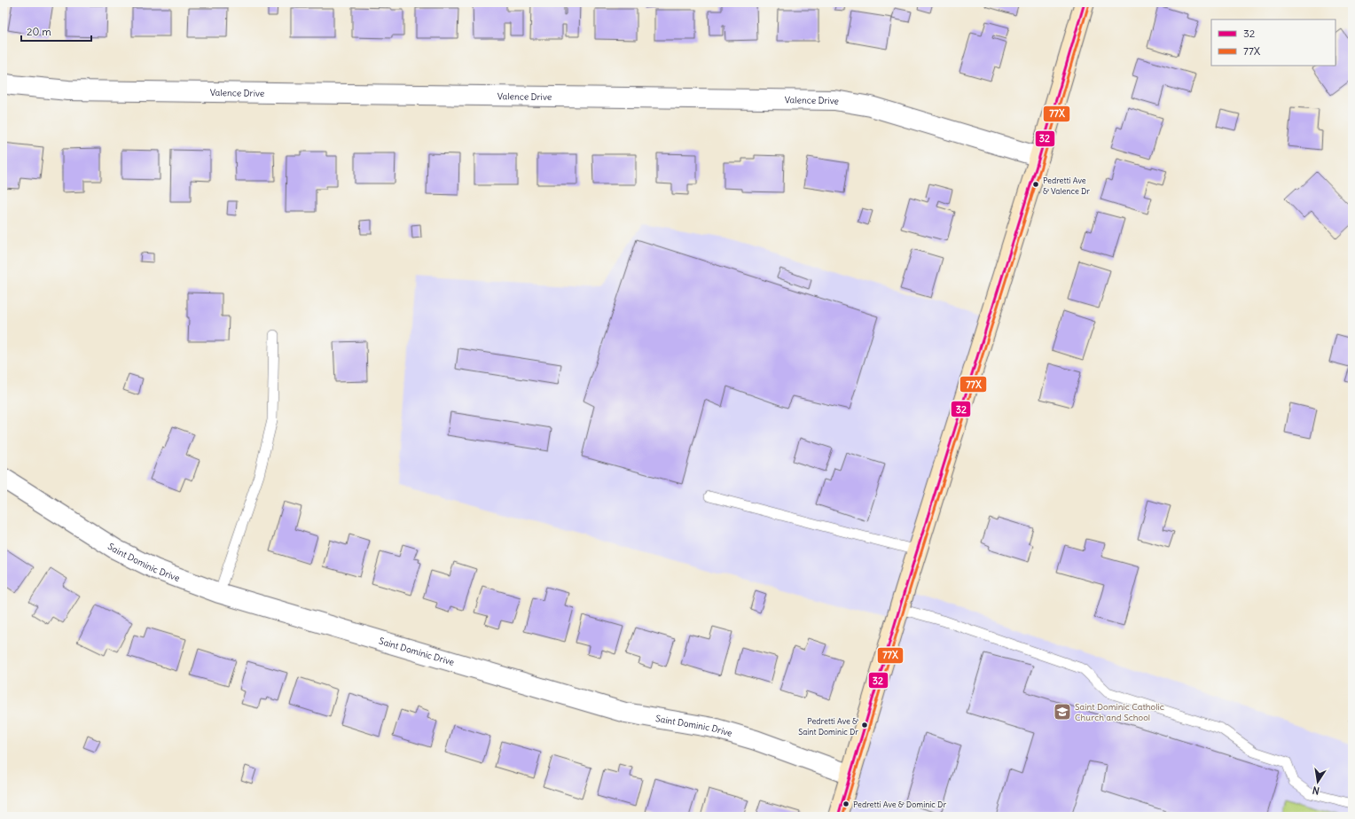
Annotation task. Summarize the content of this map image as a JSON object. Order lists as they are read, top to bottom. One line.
{"streets":{"street":["Valence Drive","Saint Dominic Drive"]},"places":{"other":["Pedretti Ave & Valence Dr","Pedretti Ave & Saint Dominic Dr","Pedretti Ave & Dominic Dr"],"school or university":["Saint Dominic Catholic Church and School"]},"lines":["transit line 32","transit line 77X"],"legend":["32","77X"],"scale_bar":"20 m","north":"bottom"}
